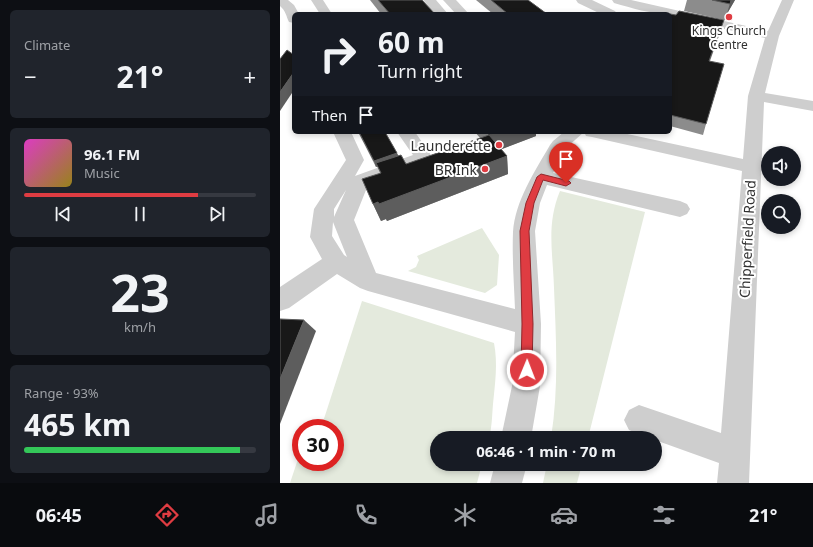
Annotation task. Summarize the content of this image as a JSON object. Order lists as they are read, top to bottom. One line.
{"streets":{"street":["Chipperfield Road"]},"places":["Kings Church Centre","Launderette","BR Ink"],"page":{"tile":["Climate",["23","km/h"],["Range · 93%","465 km"]],"turn":["60 m","Turn right"],"heat":["−","21°","+"],"then":"Then","song":["96.1 FM","Music"],"limit":"30","trip":"06:46 · 1 min · 70 m","tabs":["06:45","21°"]}}
